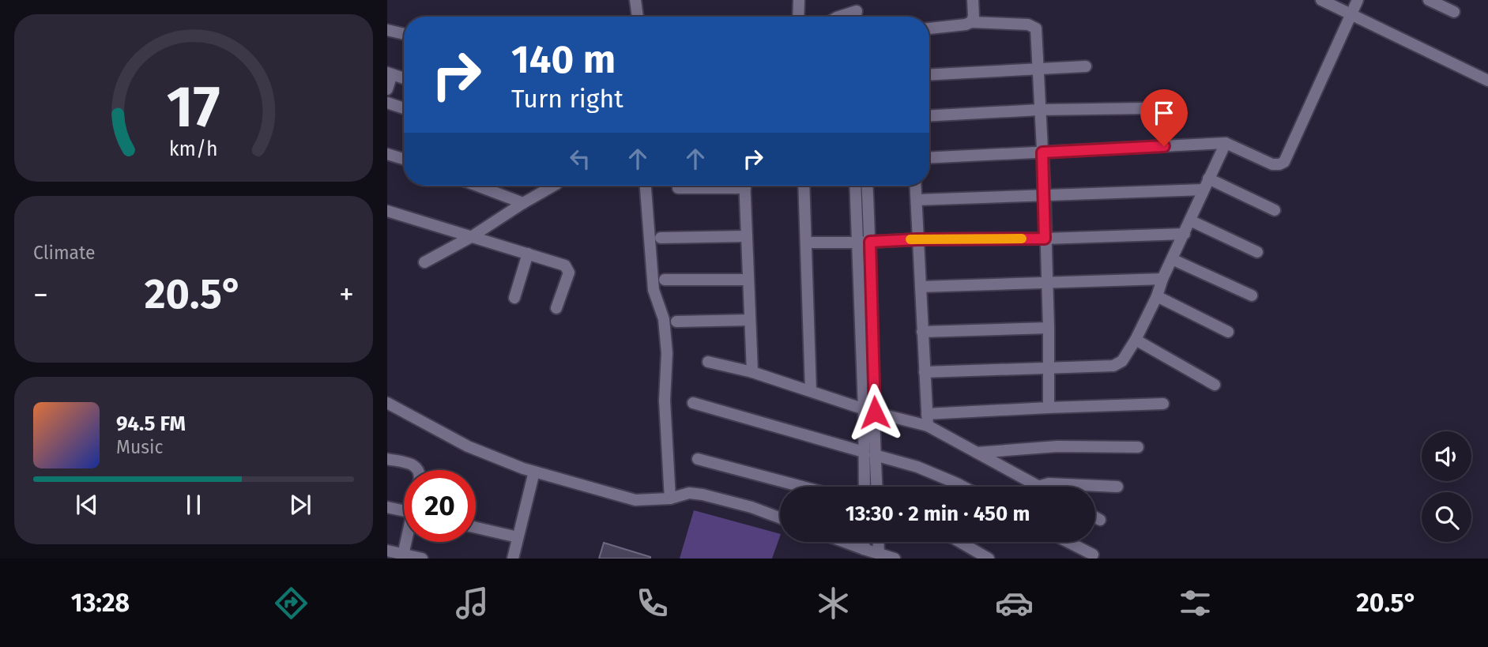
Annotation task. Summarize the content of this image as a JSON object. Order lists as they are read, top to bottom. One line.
{"page":{"turn":["140 m","Turn right"],"tile":"Climate","heat":["−","20.5°","+"],"song":["94.5 FM","Music"],"limit":"20","trip":"13:30 · 2 min · 450 m","tabs":["13:28","20.5°"],"gauge":["17","km/h"]}}
